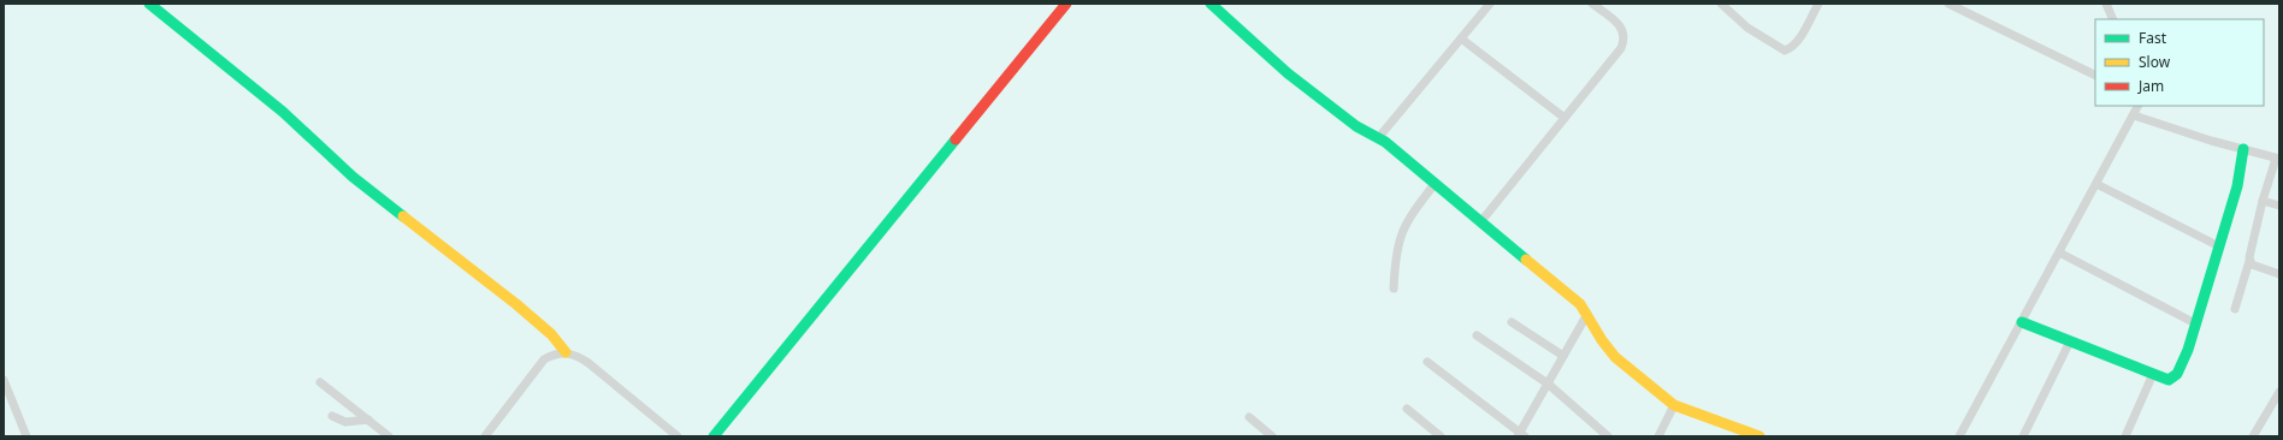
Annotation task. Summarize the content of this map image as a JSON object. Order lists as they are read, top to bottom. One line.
{"legend":["Fast","Slow","Jam"]}
